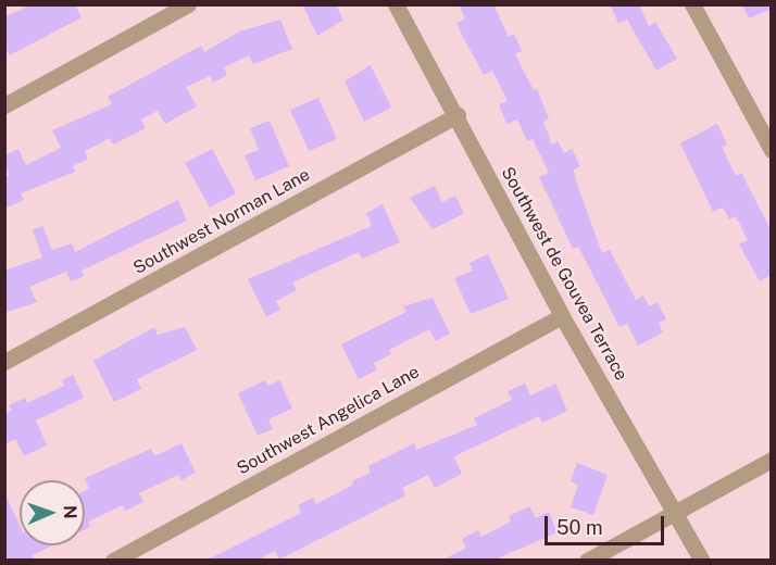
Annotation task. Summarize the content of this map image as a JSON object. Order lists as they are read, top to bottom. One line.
{"streets":{"street":["Southwest Norman Lane","Southwest de Gouvea Terrace","Southwest Angelica Lane"]},"crossings":[["Southwest Norman Lane","Southwest de Gouvea Terrace"],["Southwest de Gouvea Terrace","Southwest Angelica Lane"]],"scale_bar":"50 m","north":"right"}
